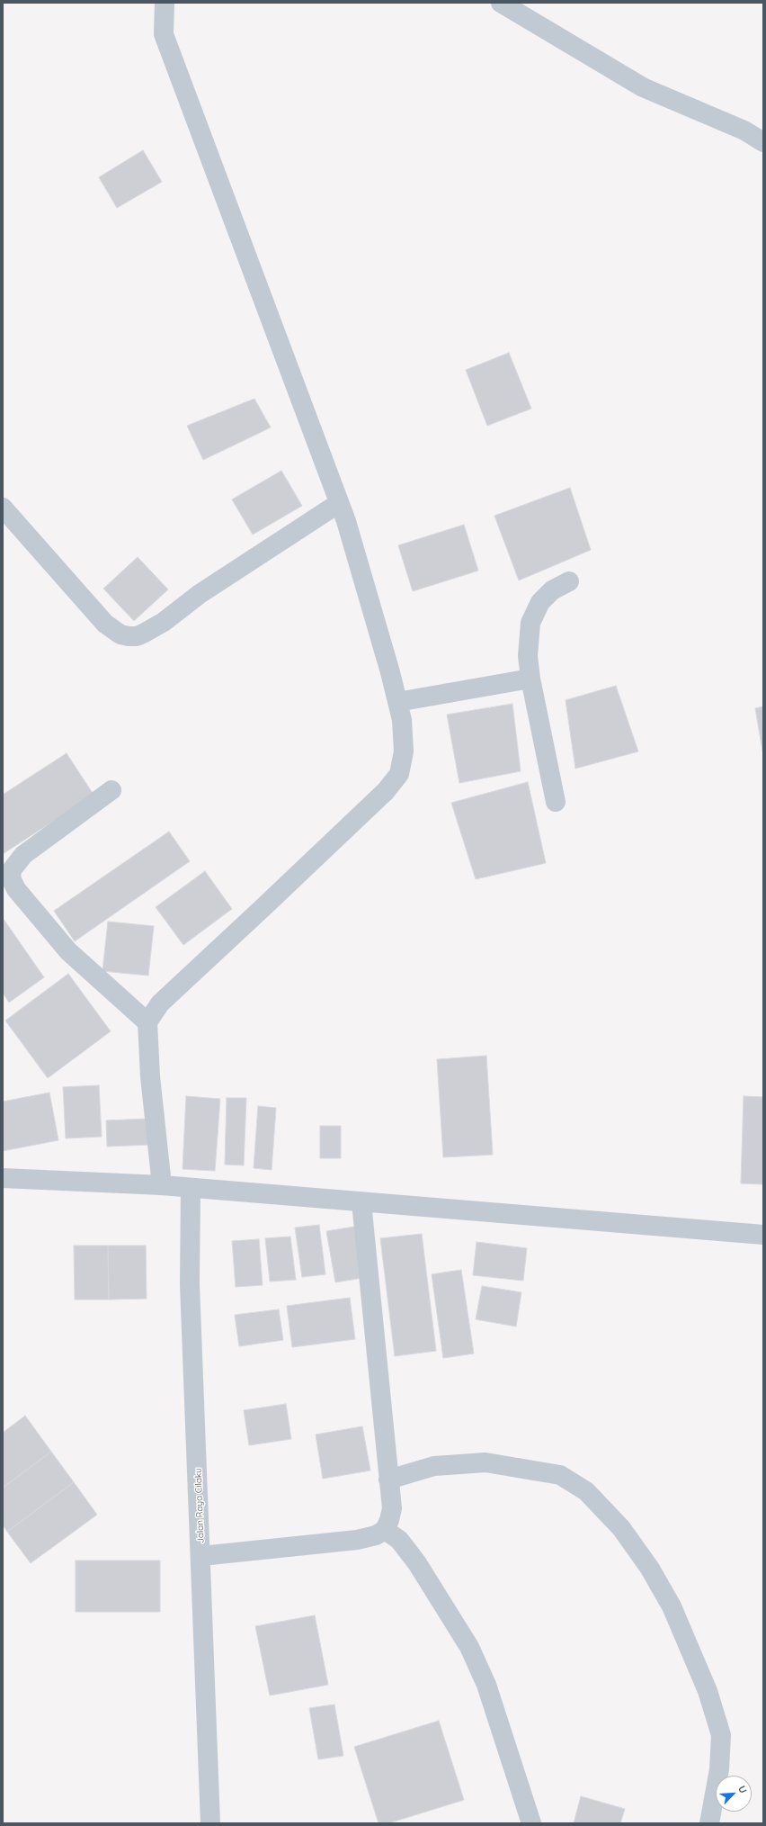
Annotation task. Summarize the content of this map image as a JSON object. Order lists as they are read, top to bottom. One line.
{"streets":{"street":["Jalan Raya Cilaku"]},"north":"top right"}
